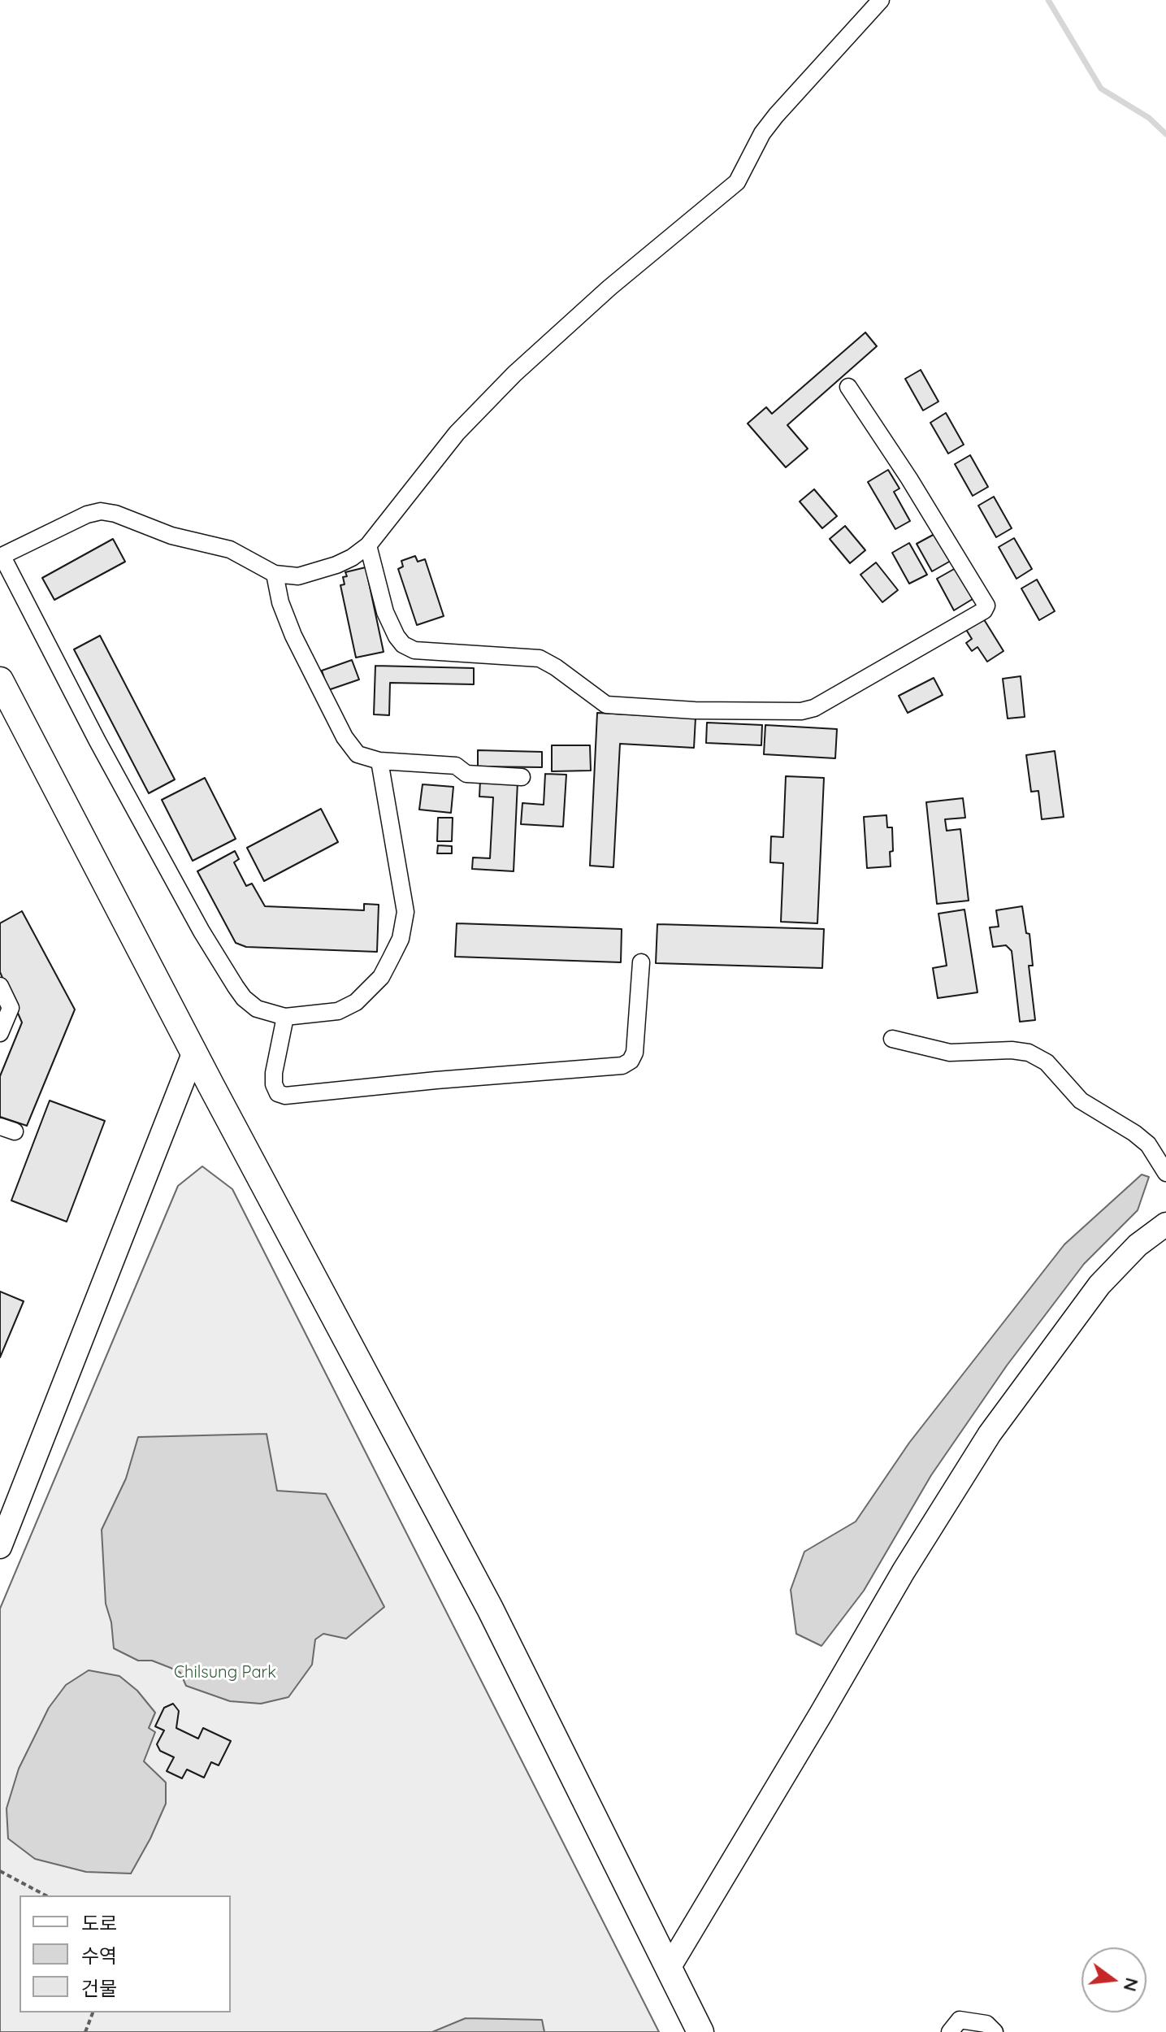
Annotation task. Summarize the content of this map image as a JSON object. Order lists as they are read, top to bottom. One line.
{"parks":["Chilsung Park"],"legend":["도로","수역","건물"],"north":"right"}
